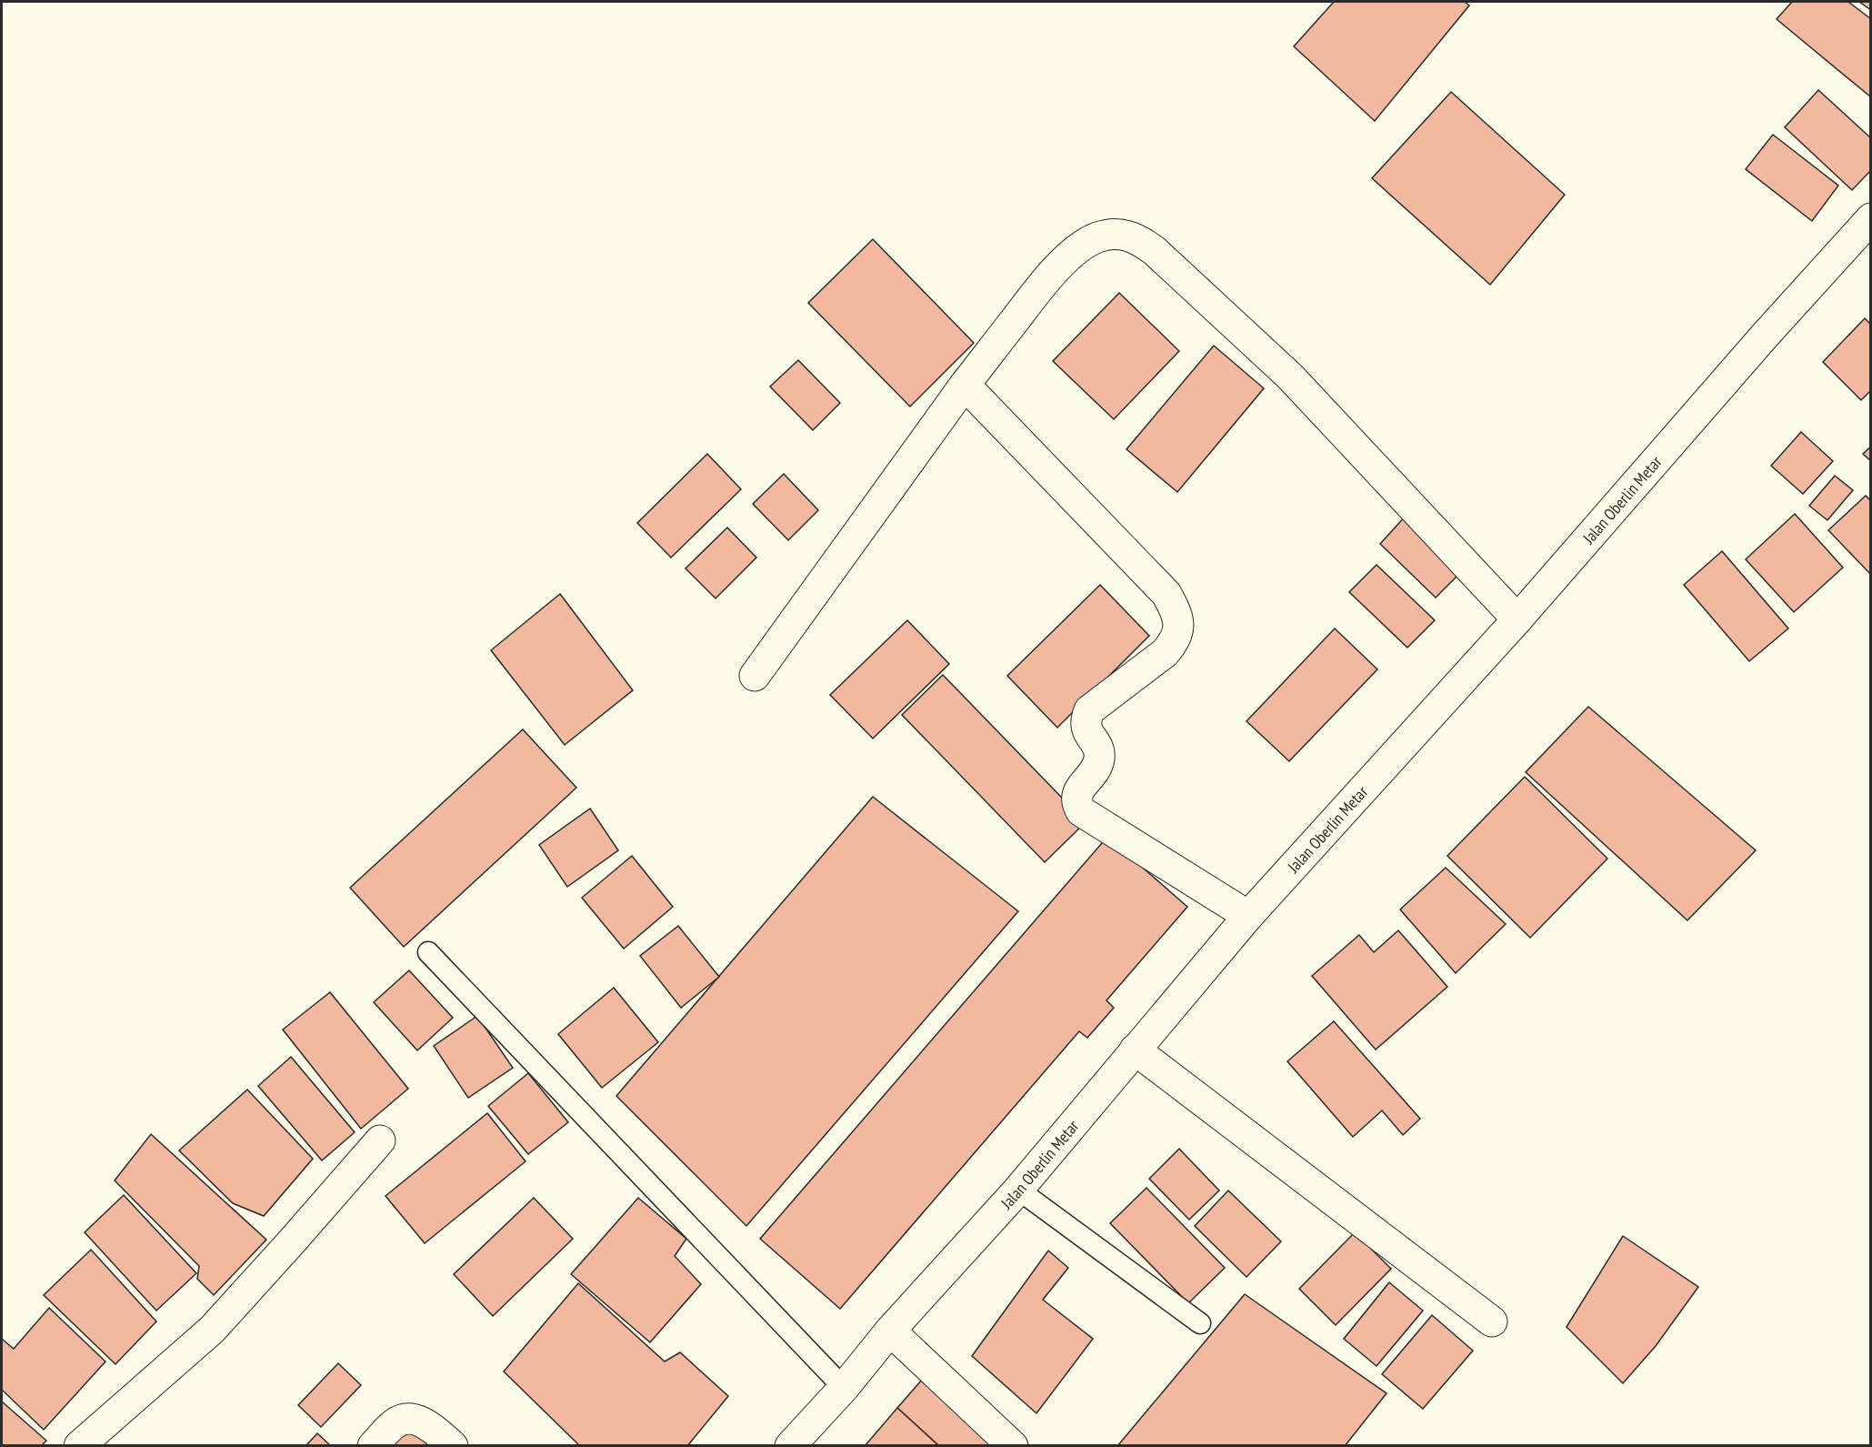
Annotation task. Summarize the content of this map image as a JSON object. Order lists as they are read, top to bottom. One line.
{"streets":{"street":["Jalan Oberlin Metar"]}}
